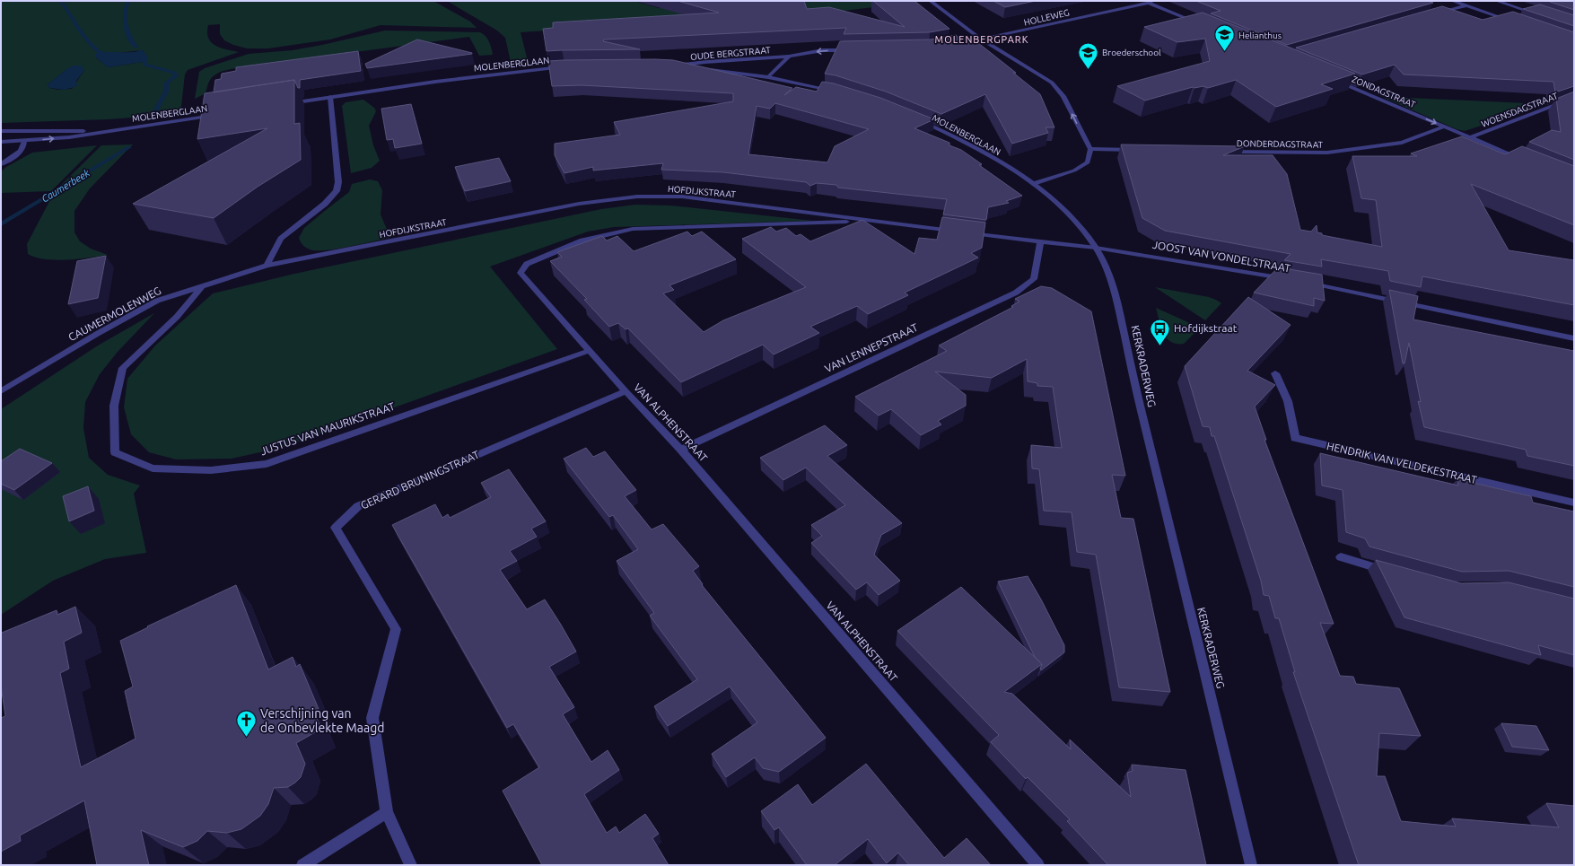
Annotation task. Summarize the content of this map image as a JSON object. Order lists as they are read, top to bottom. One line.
{"streets":{"street":["HOLLEWEG","OUDE BERGSTRAAT","MOLENBERGLAAN","ZONDAGSTRAAT","WOENSDAGSTRAAT","DONDERDAGSTRAAT","HOFDIJKSTRAAT","JOOST VAN VONDELSTRAAT","CAUMERMOLENWEG","VAN LENNEPSTRAAT","KERKRADERWEG","VAN ALPHENSTRAAT","JUSTUS VAN MAURIKSTRAAT","HENDRIK VAN VELDEKESTRAAT","GERARD BRUNINGSTRAAT"]},"crossings":[["MOLENBERGLAAN","KERKRADERWEG"],["ZONDAGSTRAAT","WOENSDAGSTRAAT"],["ZONDAGSTRAAT","DONDERDAGSTRAAT"],["HOFDIJKSTRAAT","JOOST VAN VONDELSTRAAT"],["HOFDIJKSTRAAT","CAUMERMOLENWEG"],["HOFDIJKSTRAAT","VAN LENNEPSTRAAT"],["HOFDIJKSTRAAT","KERKRADERWEG"],["HOFDIJKSTRAAT","VAN ALPHENSTRAAT"],["JOOST VAN VONDELSTRAAT","KERKRADERWEG"],["CAUMERMOLENWEG","JUSTUS VAN MAURIKSTRAAT"],["VAN LENNEPSTRAAT","VAN ALPHENSTRAAT"],["VAN ALPHENSTRAAT","JUSTUS VAN MAURIKSTRAAT"],["VAN ALPHENSTRAAT","GERARD BRUNINGSTRAAT"]],"one_way":["ZONDAGSTRAAT"],"districts":["MOLENBERGPARK"],"water":["Caumerbeek"],"places":{"school or university":["Helianthus","Broederschool"],"bus stop":["Hofdijkstraat"],"church":["Verschijning van de Onbevlekte Maagd"]}}
